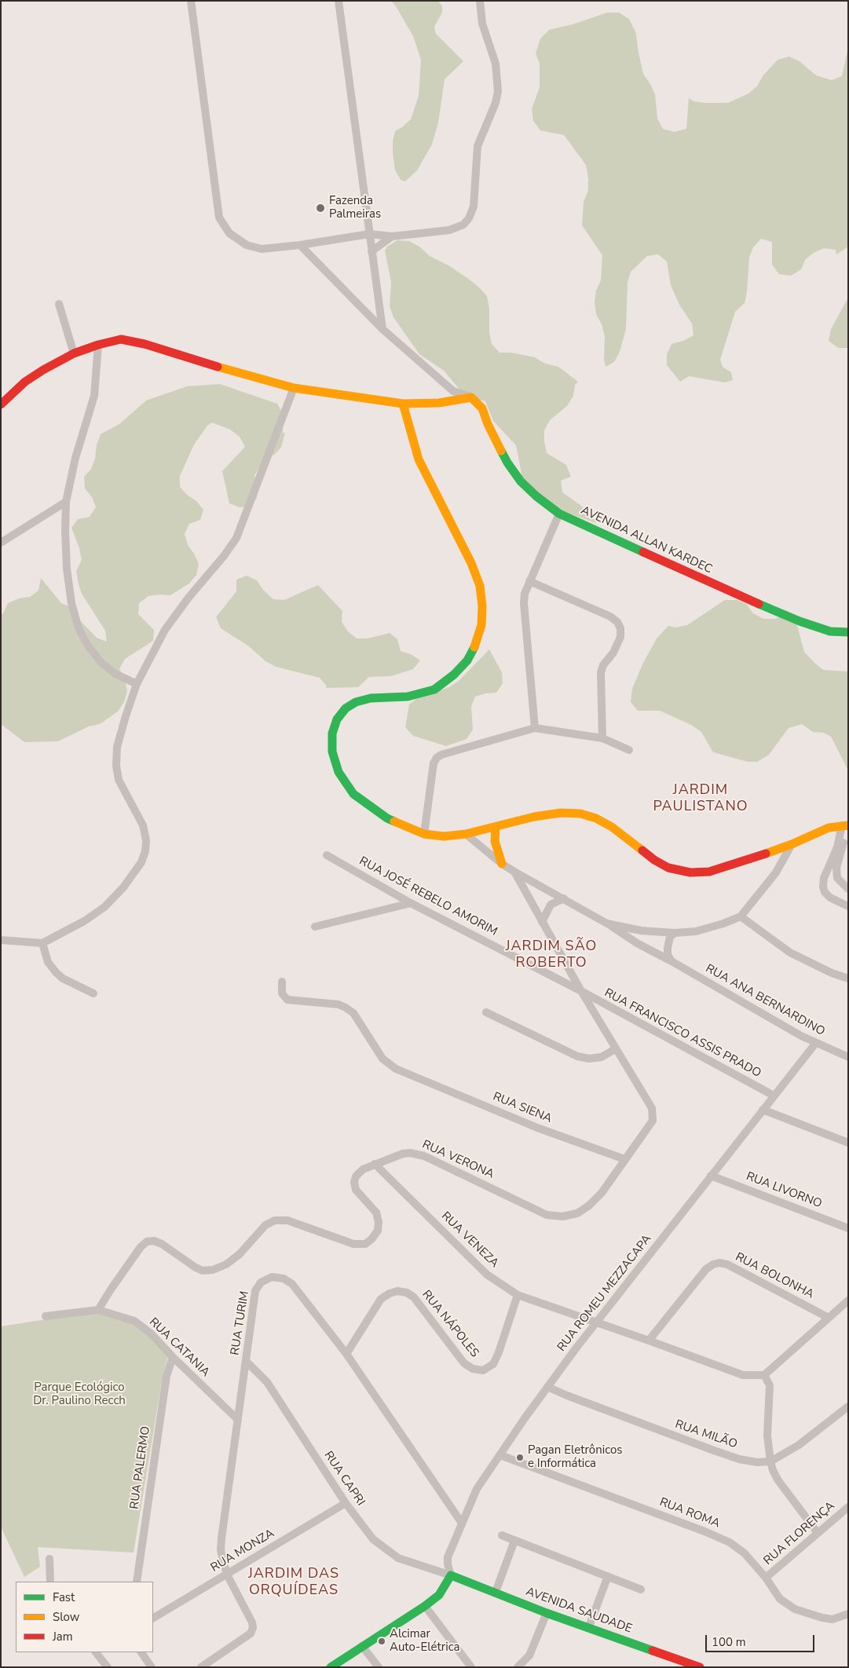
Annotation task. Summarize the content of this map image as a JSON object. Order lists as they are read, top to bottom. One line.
{"streets":{"street":["AVENIDA ALLAN KARDEC","RUA JOSÉ REBELO AMORIM","RUA ANA BERNARDINO","RUA FRANCISCO ASSIS PRADO","RUA SIENA","RUA VERONA","RUA LIVORNO","RUA VENEZA","RUA BOLONHA","RUA ROMEU MEZZACAPA","RUA TURIM","RUA NÁPOLES","RUA CATANIA","RUA MILÃO","RUA PALERMO","RUA CAPRI","RUA ROMA","RUA FLORENÇA","RUA MONZA","AVENIDA SAUDADE"]},"crossings":[["RUA JOSÉ REBELO AMORIM","RUA FRANCISCO ASSIS PRADO"],["RUA ANA BERNARDINO","RUA ROMEU MEZZACAPA"],["RUA FRANCISCO ASSIS PRADO","RUA ROMEU MEZZACAPA"],["RUA SIENA","RUA VERONA"],["RUA VERONA","RUA VENEZA"],["RUA VERONA","RUA CATANIA"],["RUA LIVORNO","RUA ROMEU MEZZACAPA"],["RUA VENEZA","RUA BOLONHA"],["RUA VENEZA","RUA ROMEU MEZZACAPA"],["RUA VENEZA","RUA NÁPOLES"],["RUA ROMEU MEZZACAPA","RUA TURIM"],["RUA ROMEU MEZZACAPA","RUA MILÃO"],["RUA ROMEU MEZZACAPA","RUA CAPRI"],["RUA ROMEU MEZZACAPA","RUA ROMA"],["RUA ROMEU MEZZACAPA","AVENIDA SAUDADE"],["RUA TURIM","RUA NÁPOLES"],["RUA TURIM","RUA CATANIA"],["RUA TURIM","RUA CAPRI"],["RUA TURIM","RUA MONZA"],["RUA CATANIA","RUA PALERMO"],["RUA CAPRI","RUA MONZA"],["RUA CAPRI","AVENIDA SAUDADE"],["RUA ROMA","RUA FLORENÇA"]],"districts":["JARDIM PAULISTANO","JARDIM SÃO ROBERTO","JARDIM DAS ORQUÍDEAS"],"parks":["Parque Ecológico Dr. Paulino Recch"],"places":["Fazenda Palmeiras","Pagan Eletrônicos e Informática","Alcimar Auto-Elétrica"],"legend":["Fast","Slow","Jam"],"scale_bar":"100 m"}
